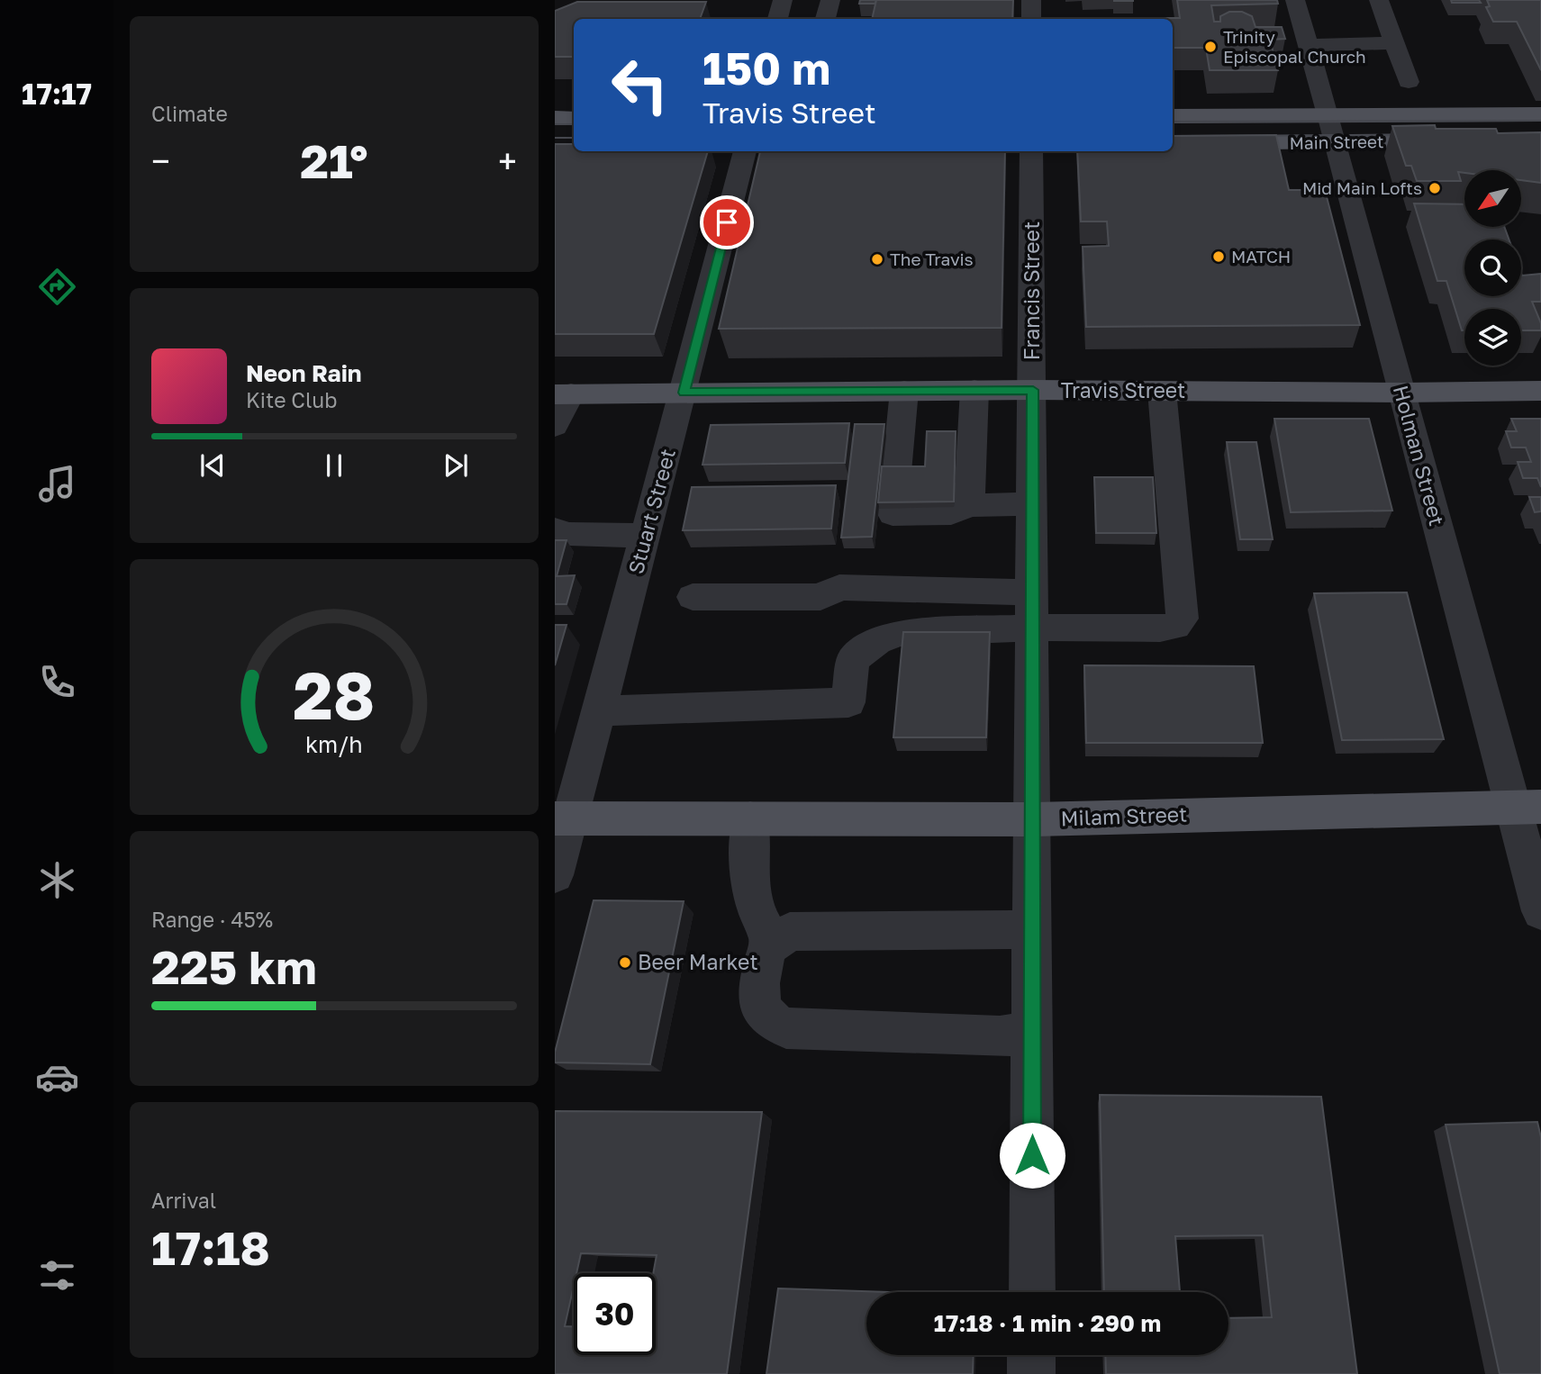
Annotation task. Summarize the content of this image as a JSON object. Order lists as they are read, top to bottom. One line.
{"streets":{"main road":["Main Street","Travis Street","Milam Street"],"street":["Francis Street","Holman Street","Stuart Street"]},"crossings":[["Main Street","Holman Street"],["Francis Street","Travis Street"],["Francis Street","Milam Street"],["Travis Street","Holman Street"],["Travis Street","Stuart Street"],["Holman Street","Milam Street"],["Stuart Street","Milam Street"]],"places":["Trinity Episcopal Church","Mid Main Lofts","MATCH","The Travis","Beer Market"],"north":"bottom left","page":{"tabs":"17:17","tile":["Climate",["Range · 45%","225 km"],["Arrival","17:18"]],"turn":["150 m","Travis Street"],"heat":["−","21°","+"],"song":["Neon Rain","Kite Club"],"limit":"30","trip":"17:18 · 1 min · 290 m","gauge":["28","km/h"]}}
